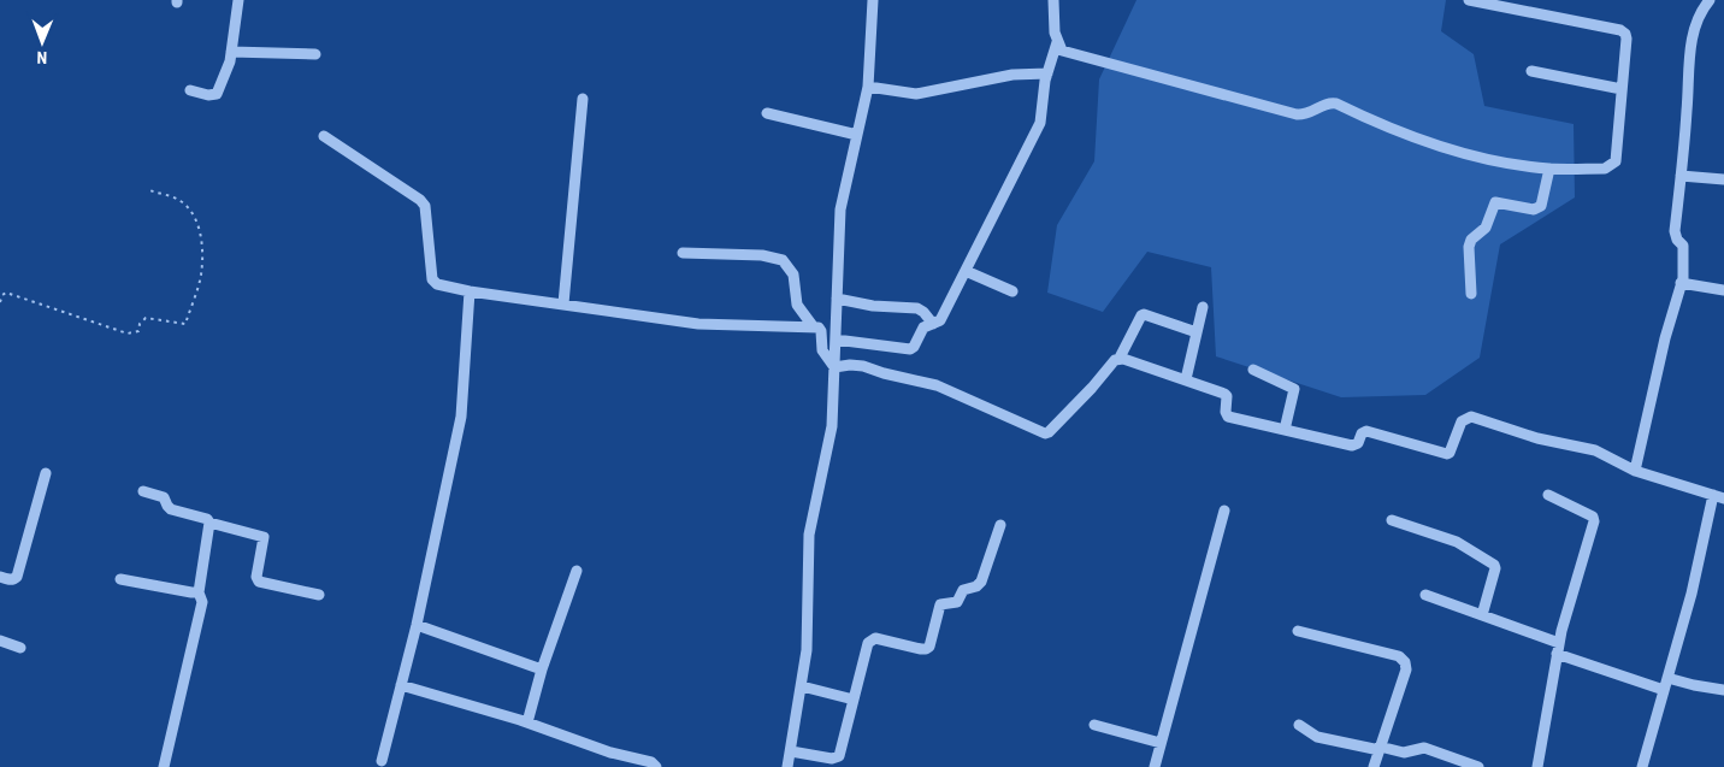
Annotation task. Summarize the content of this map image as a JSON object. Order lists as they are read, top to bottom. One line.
{"north":"bottom"}
